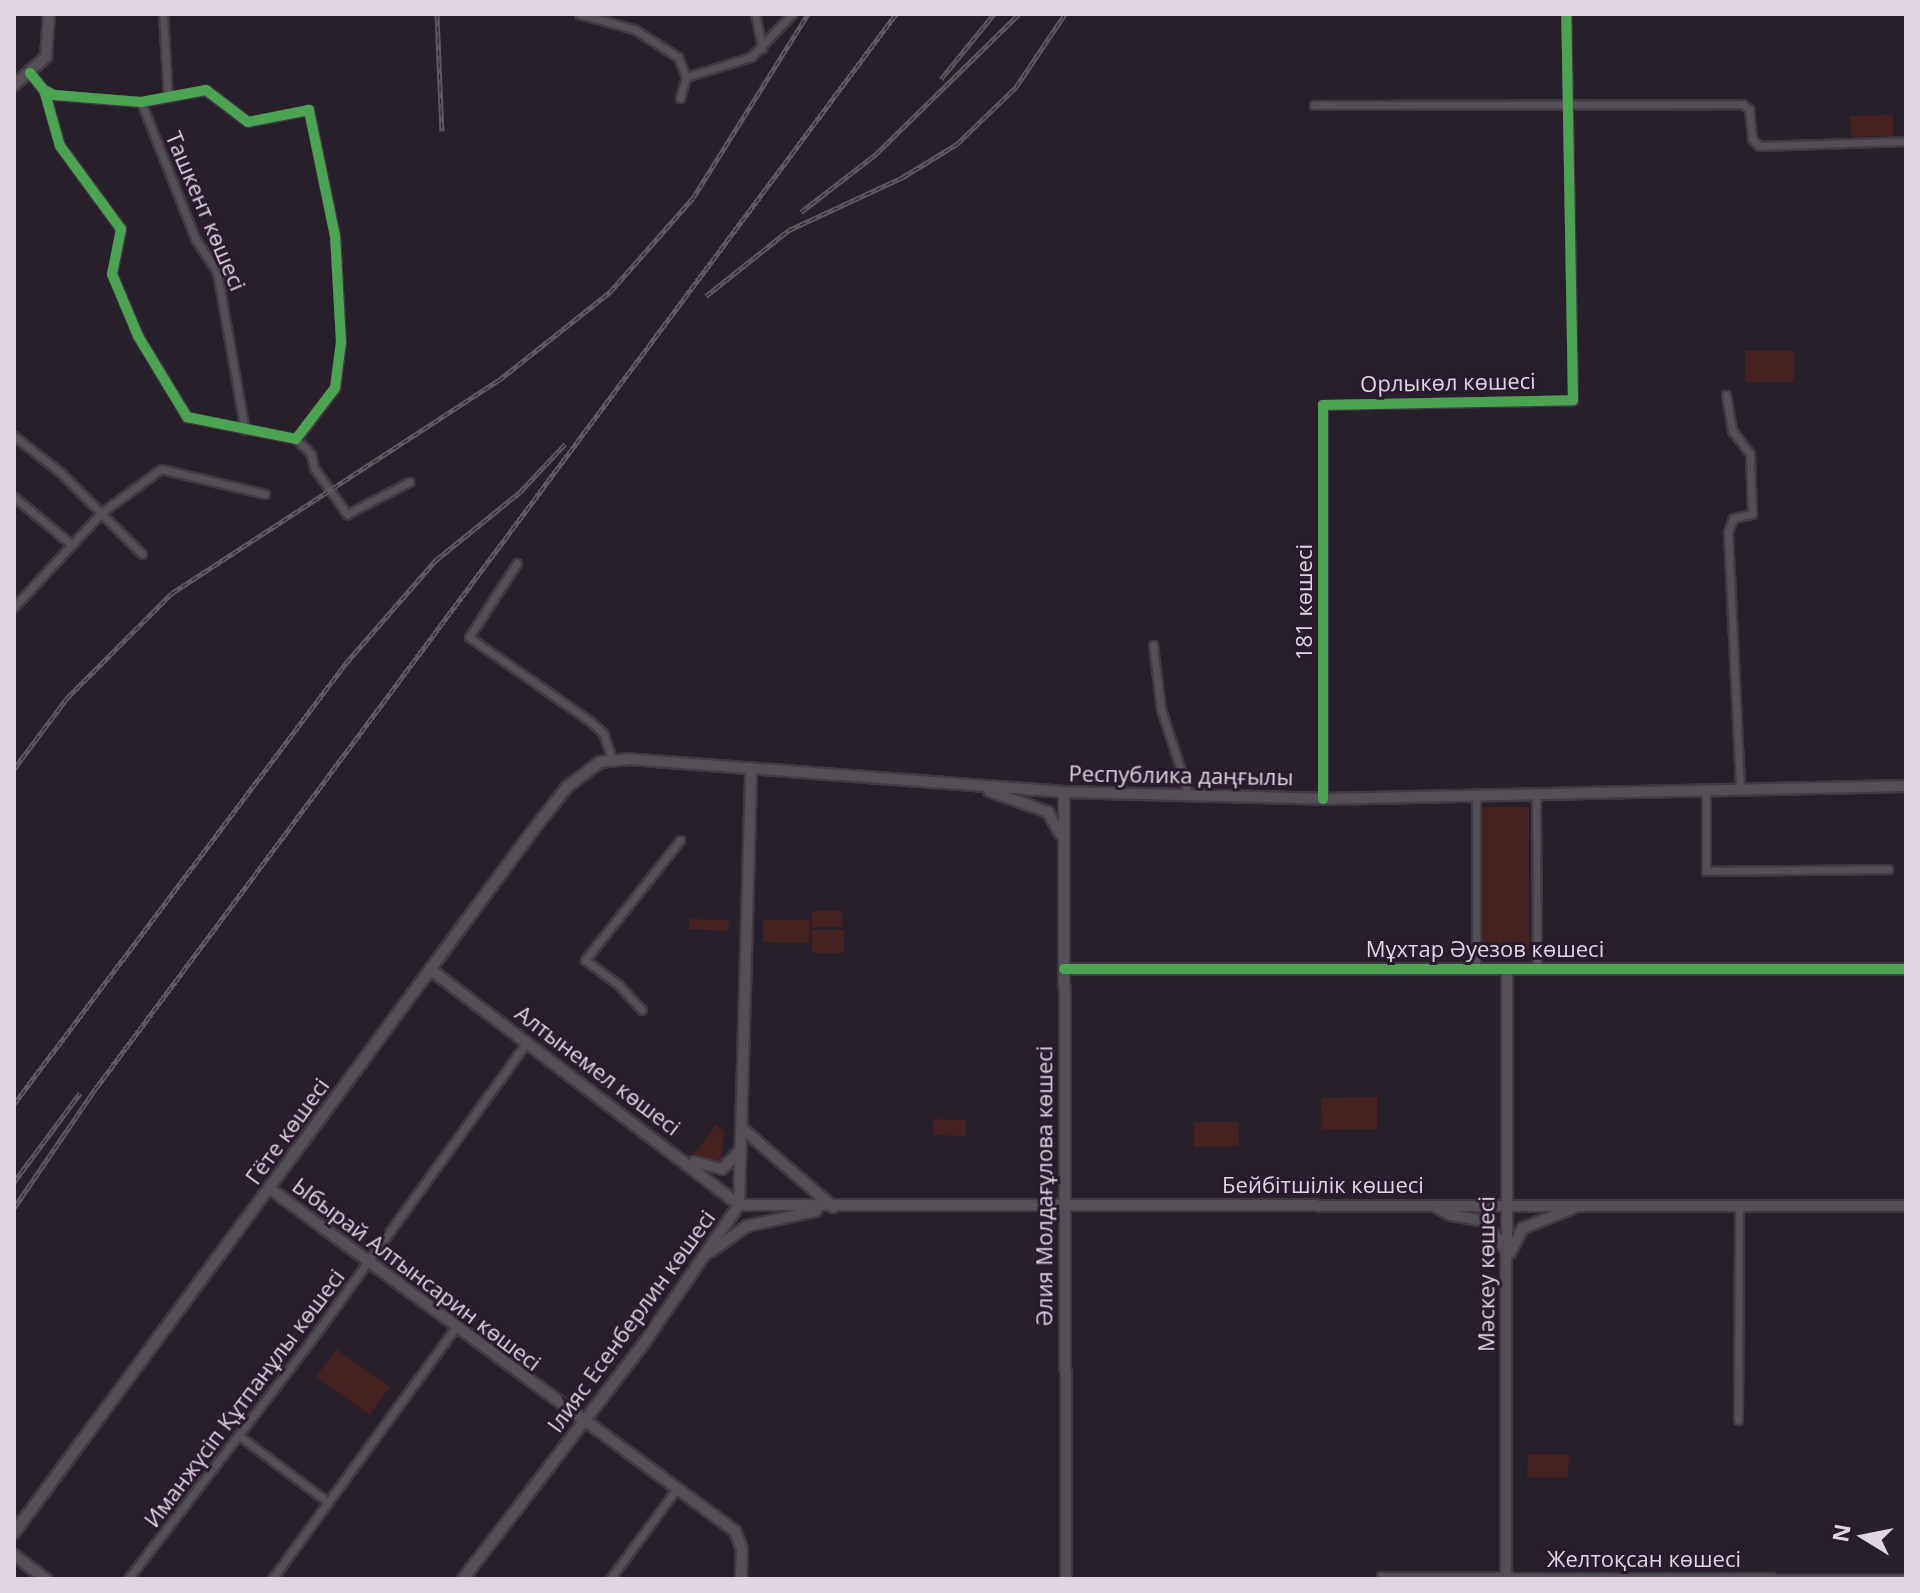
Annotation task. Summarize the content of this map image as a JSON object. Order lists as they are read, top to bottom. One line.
{"streets":{"main road":["Республика даңғылы","Мұхтар Әуезов көшесі","Алтынемел көшесі","Гёте көшесі","Бейбітшілік көшесі","Әлия Молдағұлова көшесі","Ыбырай Алтынсарин көшесі","Мәскеу көшесі","Ілияс Есенберлин көшесі"],"street":["Ташкент көшесі","Орлыкөл көшесі","181 көшесі","Иманжүсіп Құтпанұлы көшесі","Желтоқсан көшесі"]},"crossings":[["Орлыкөл көшесі","181 көшесі"],["181 көшесі","Республика даңғылы"],["Республика даңғылы","Гёте көшесі"],["Республика даңғылы","Әлия Молдағұлова көшесі"],["Республика даңғылы","Ілияс Есенберлин көшесі"],["Мұхтар Әуезов көшесі","Әлия Молдағұлова көшесі"],["Мұхтар Әуезов көшесі","Мәскеу көшесі"],["Алтынемел көшесі","Гёте көшесі"],["Алтынемел көшесі","Бейбітшілік көшесі"],["Алтынемел көшесі","Ілияс Есенберлин көшесі"],["Алтынемел көшесі","Иманжүсіп Құтпанұлы көшесі"],["Гёте көшесі","Ыбырай Алтынсарин көшесі"],["Бейбітшілік көшесі","Әлия Молдағұлова көшесі"],["Бейбітшілік көшесі","Мәскеу көшесі"],["Бейбітшілік көшесі","Ілияс Есенберлин көшесі"],["Ыбырай Алтынсарин көшесі","Ілияс Есенберлин көшесі"],["Ыбырай Алтынсарин көшесі","Иманжүсіп Құтпанұлы көшесі"],["Мәскеу көшесі","Желтоқсан көшесі"]],"north":"left"}
